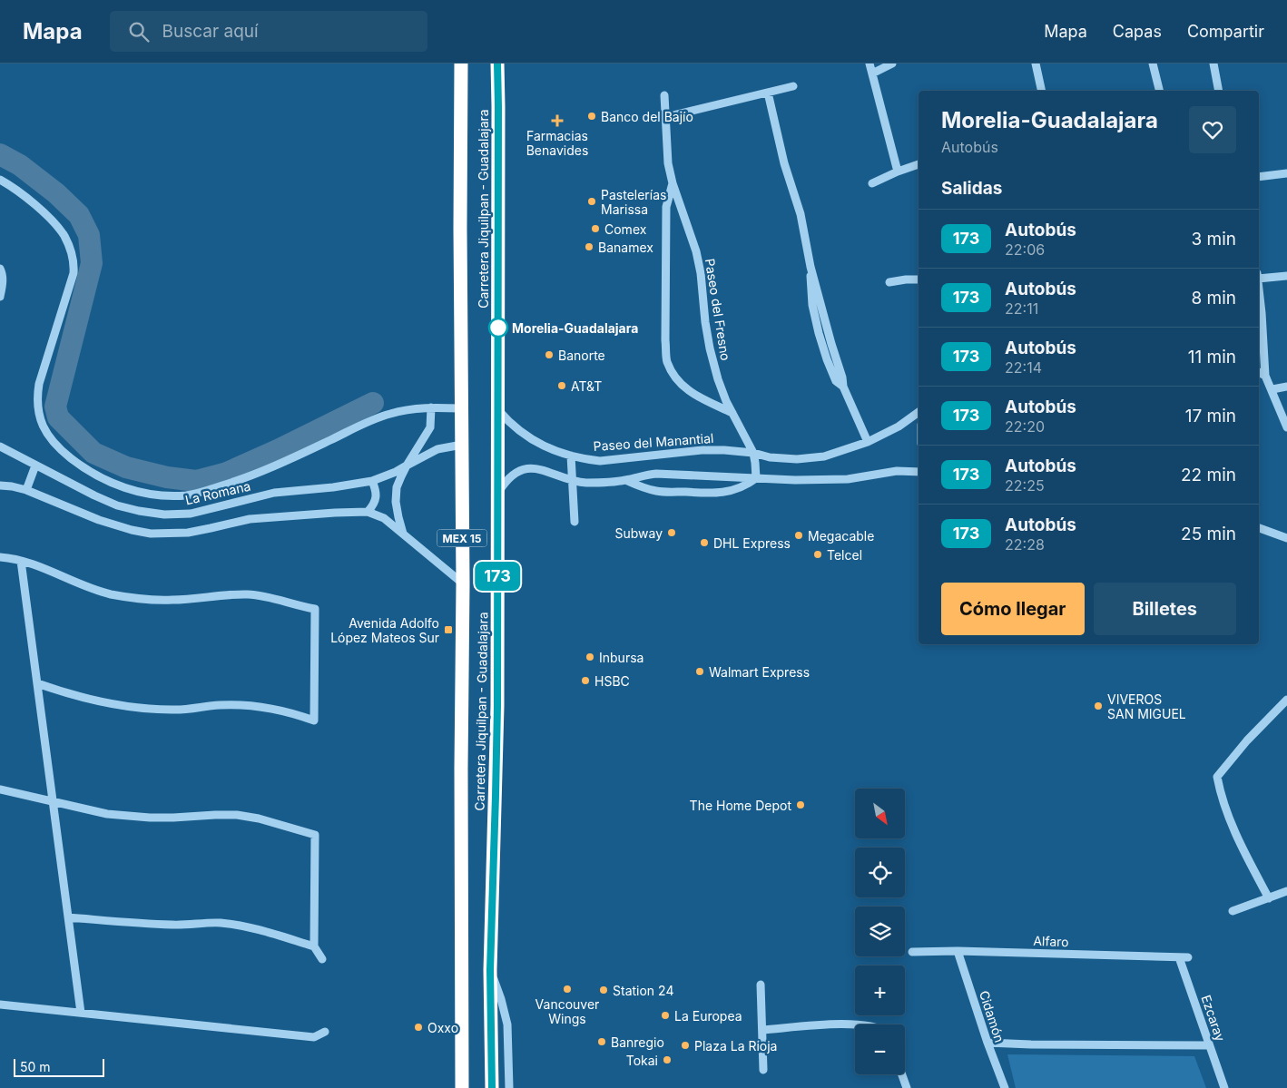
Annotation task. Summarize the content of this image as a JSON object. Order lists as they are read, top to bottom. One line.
{"streets":{"highway":["Carretera Jiquilpan - Guadalajara","MEX 15"],"street":["Paseo del Fresno","Paseo del Manantial","La Romana","Alfaro","Cidamón","Ezcaray"]},"crossings":[["Carretera Jiquilpan - Guadalajara","Paseo del Manantial"],["Carretera Jiquilpan - Guadalajara","La Romana"],["Paseo del Fresno","Paseo del Manantial"],["Alfaro","Cidamón"],["Alfaro","Ezcaray"]],"places":{"other":["Banco del Bajío","Pastelerías Marissa","Comex","Banamex","Morelia-Guadalajara","Banorte","AT&T","Subway","Megacable","DHL Express","Telcel","Inbursa","Walmart Express","HSBC","VIVEROS SAN MIGUEL","The Home Depot","Vancouver Wings","Station 24","La Europea","Oxxo","Banregio","Plaza La Rioja","Tokai"],"health":["Farmacias Benavides"],"transit":["Avenida Adolfo López Mateos Sur"]},"lines":["bus line 173"],"scale_bar":"50 m","north":"bottom right","page":{"header":"Mapa","search":"Buscar aquí","nav":["Mapa","Capas","Compartir"],"on_map":"173","heading":[["Morelia-Guadalajara","Autobús"],"Salidas"],"list":[{"mark":"173","name":"Autobús","note":"22:06","value":"3 min"},{"mark":"173","name":"Autobús","note":"22:11","value":"8 min"},{"mark":"173","name":"Autobús","note":"22:14","value":"11 min"},{"mark":"173","name":"Autobús","note":"22:20","value":"17 min"},{"mark":"173","name":"Autobús","note":"22:25","value":"22 min"},{"mark":"173","name":"Autobús","note":"22:28","value":"25 min"}],"buttons":["Cómo llegar","Billetes"],"map_buttons":["+","−"],"scale":"50 m"}}
